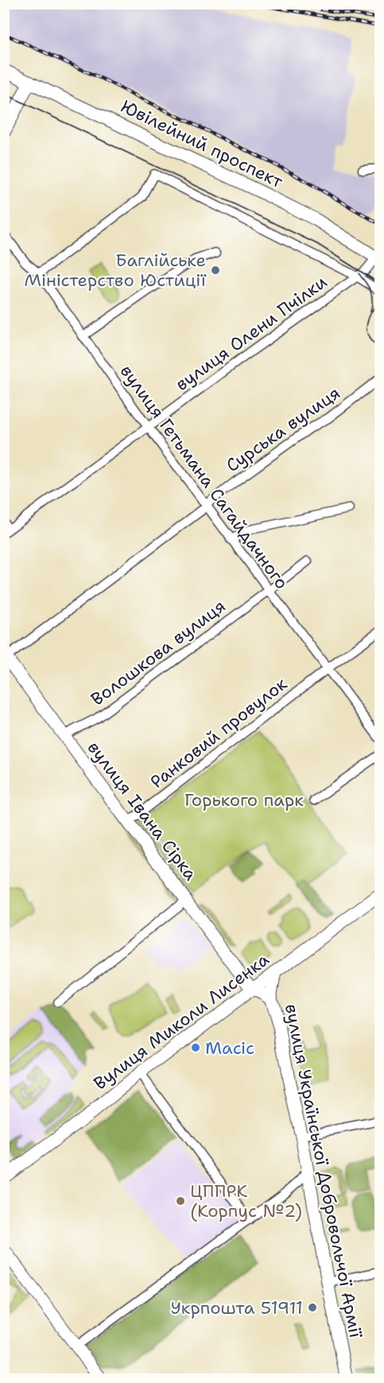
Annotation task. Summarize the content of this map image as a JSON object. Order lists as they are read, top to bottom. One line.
{"streets":{"street":["Ювілейний проспект","вулиця Олени Пчілки","Сурська вулиця","вулиця Гетьмана Сагайдачного","Волошкова вулиця","Ранковий провулок","вулиця Івана Сірка","Вулиця Миколи Лисенка","вулиця Української Добровольчої Армії"]},"crossings":[["Ювілейний проспект","вулиця Олени Пчілки"],["вулиця Олени Пчілки","вулиця Гетьмана Сагайдачного"],["Сурська вулиця","вулиця Гетьмана Сагайдачного"],["Сурська вулиця","вулиця Івана Сірка"],["вулиця Гетьмана Сагайдачного","Волошкова вулиця"],["вулиця Гетьмана Сагайдачного","Ранковий провулок"],["Волошкова вулиця","вулиця Івана Сірка"],["Ранковий провулок","вулиця Івана Сірка"],["вулиця Івана Сірка","Вулиця Миколи Лисенка"],["вулиця Івана Сірка","вулиця Української Добровольчої Армії"],["Вулиця Миколи Лисенка","вулиця Української Добровольчої Армії"]],"parks":["Горького парк"],"places":["Баглійське Міністерство Юстиції","Macic","ЦППРК (Корпус №2)","Укрпошта 51911"]}
